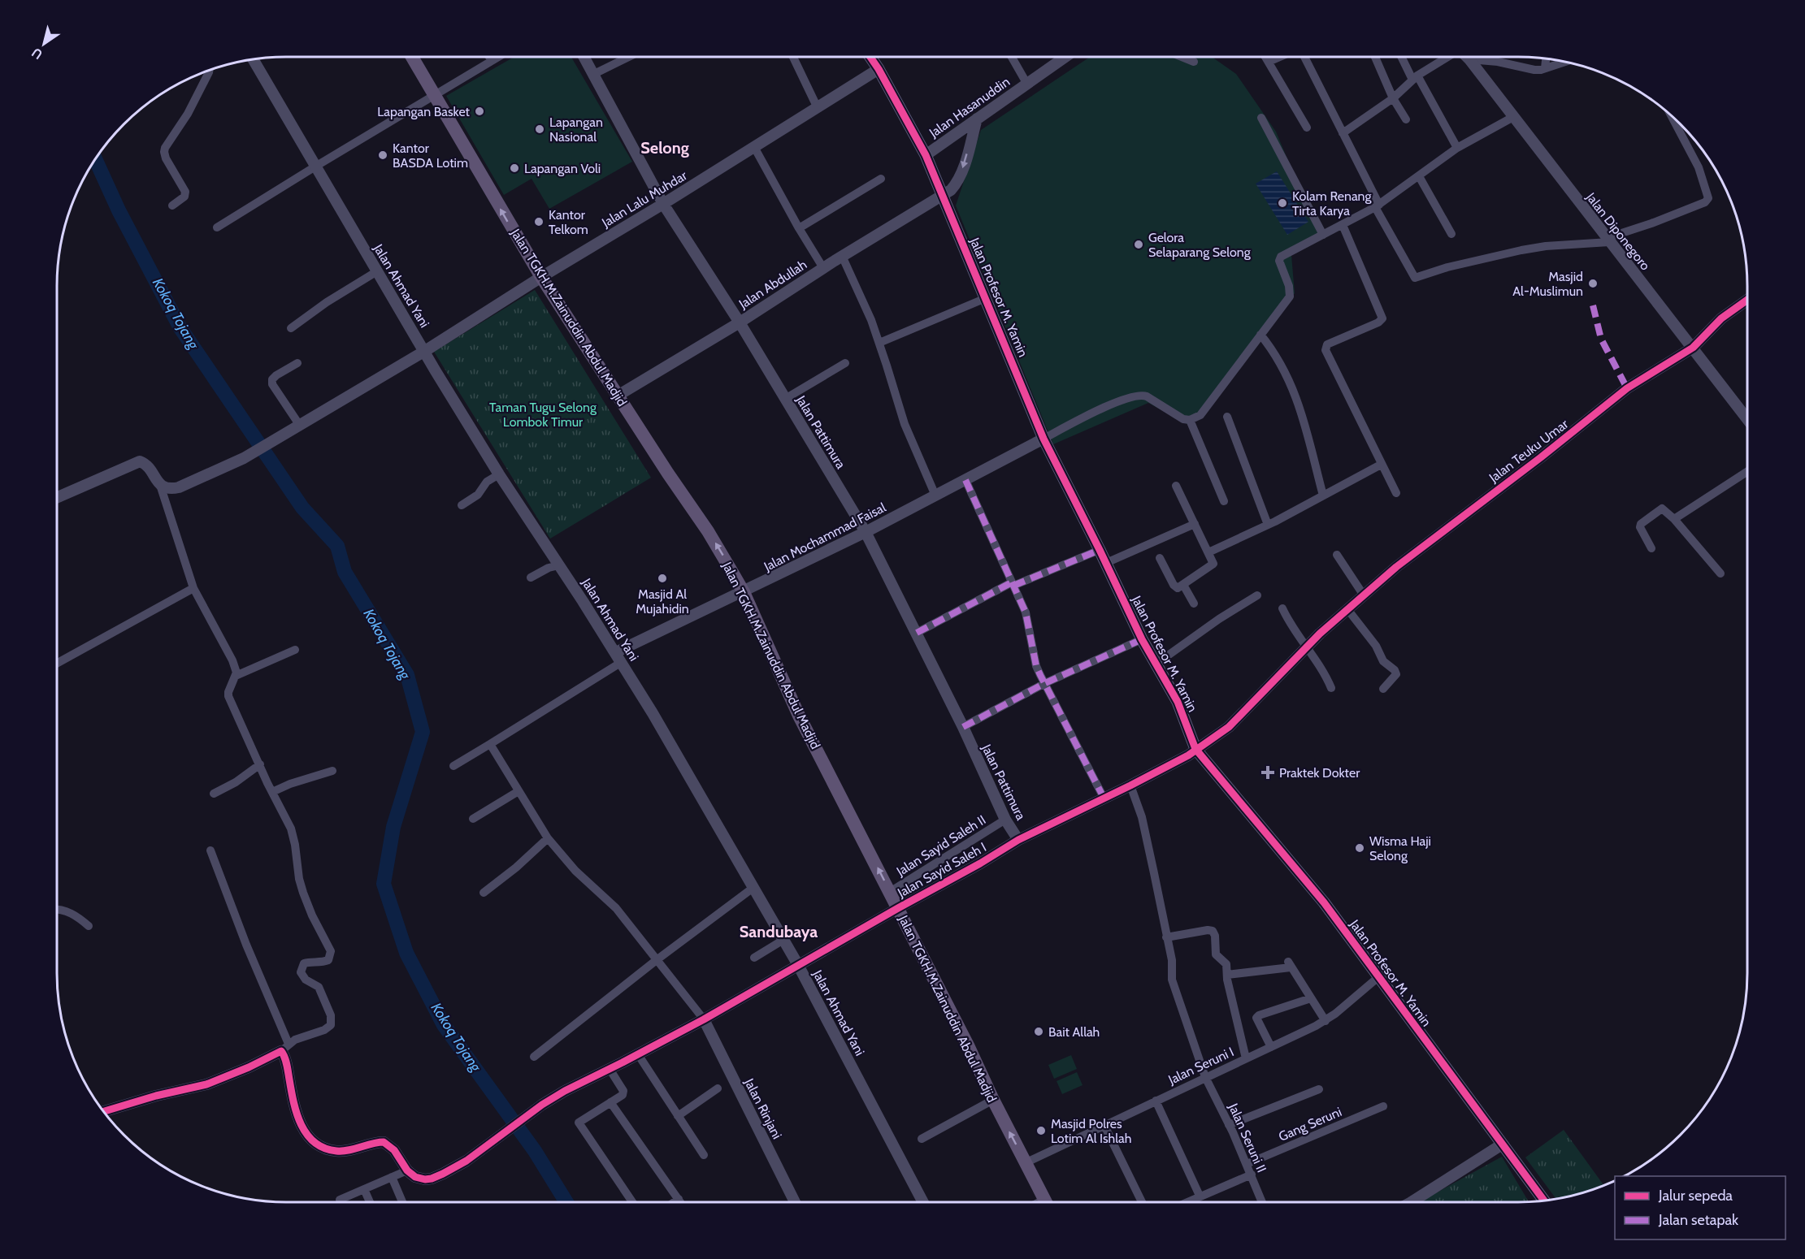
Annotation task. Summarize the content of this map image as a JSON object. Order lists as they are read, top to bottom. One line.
{"streets":{"main road":["Jalan Profesor M. Yamin","Jalan TGKH.M.Zainuddin Abdul Madjid"],"street":["Jalan Hasanuddin","Jalan Lalu Muhdar","Jalan Diponegoro","Jalan Abdullah","Jalan Ahmad Yani","Jalan Pattimura","Jalan Teuku Umar","Jalan Mochammad Faisal","Jalan Sayid Saleh II","Jalan Sayid Saleh I","Jalan Seruni I","Jalan Rinjani","Gang Seruni","Jalan Seruni II"]},"crossings":[["Jalan Hasanuddin","Jalan Abdullah"],["Jalan Hasanuddin","Jalan Profesor M. Yamin"],["Jalan Lalu Muhdar","Jalan Ahmad Yani"],["Jalan Lalu Muhdar","Jalan Profesor M. Yamin"],["Jalan Lalu Muhdar","Jalan TGKH.M.Zainuddin Abdul Madjid"],["Jalan Lalu Muhdar","Jalan Pattimura"],["Jalan Diponegoro","Jalan Teuku Umar"],["Jalan Abdullah","Jalan Profesor M. Yamin"],["Jalan Abdullah","Jalan TGKH.M.Zainuddin Abdul Madjid"],["Jalan Abdullah","Jalan Pattimura"],["Jalan Ahmad Yani","Jalan Mochammad Faisal"],["Jalan Ahmad Yani","Jalan Sayid Saleh I"],["Jalan Profesor M. Yamin","Jalan Mochammad Faisal"],["Jalan Profesor M. Yamin","Jalan Sayid Saleh I"],["Jalan Profesor M. Yamin","Jalan Seruni I"],["Jalan TGKH.M.Zainuddin Abdul Madjid","Jalan Mochammad Faisal"],["Jalan TGKH.M.Zainuddin Abdul Madjid","Jalan Sayid Saleh II"],["Jalan TGKH.M.Zainuddin Abdul Madjid","Jalan Sayid Saleh I"],["Jalan TGKH.M.Zainuddin Abdul Madjid","Jalan Seruni I"],["Jalan Pattimura","Jalan Mochammad Faisal"],["Jalan Pattimura","Jalan Sayid Saleh II"],["Jalan Pattimura","Jalan Sayid Saleh I"],["Jalan Teuku Umar","Jalan Sayid Saleh I"],["Jalan Sayid Saleh I","Jalan Rinjani"],["Jalan Sayid Saleh I","Jalan Seruni II"],["Jalan Seruni I","Jalan Seruni II"],["Gang Seruni","Jalan Seruni II"]],"one_way":["Jalan TGKH.M.Zainuddin Abdul Madjid"],"districts":["Selong","Sandubaya"],"water":["Kokoq Tojang"],"parks":["Taman Tugu Selong Lombok Timur"],"places":{"other":["Lapangan Basket","Lapangan Nasional","Kantor BASDA Lotim","Lapangan Voli","Kolam Renang Tirta Karya","Kantor Telkom","Gelora Selaparang Selong","Masjid Al-Muslimun","Masjid Al Mujahidin","Wisma Haji Selong","Bait Allah","Masjid Polres Lotim Al Ishlah"],"health":["Praktek Dokter"]},"legend":["Jalur sepeda","Jalan setapak"],"north":"bottom left"}
